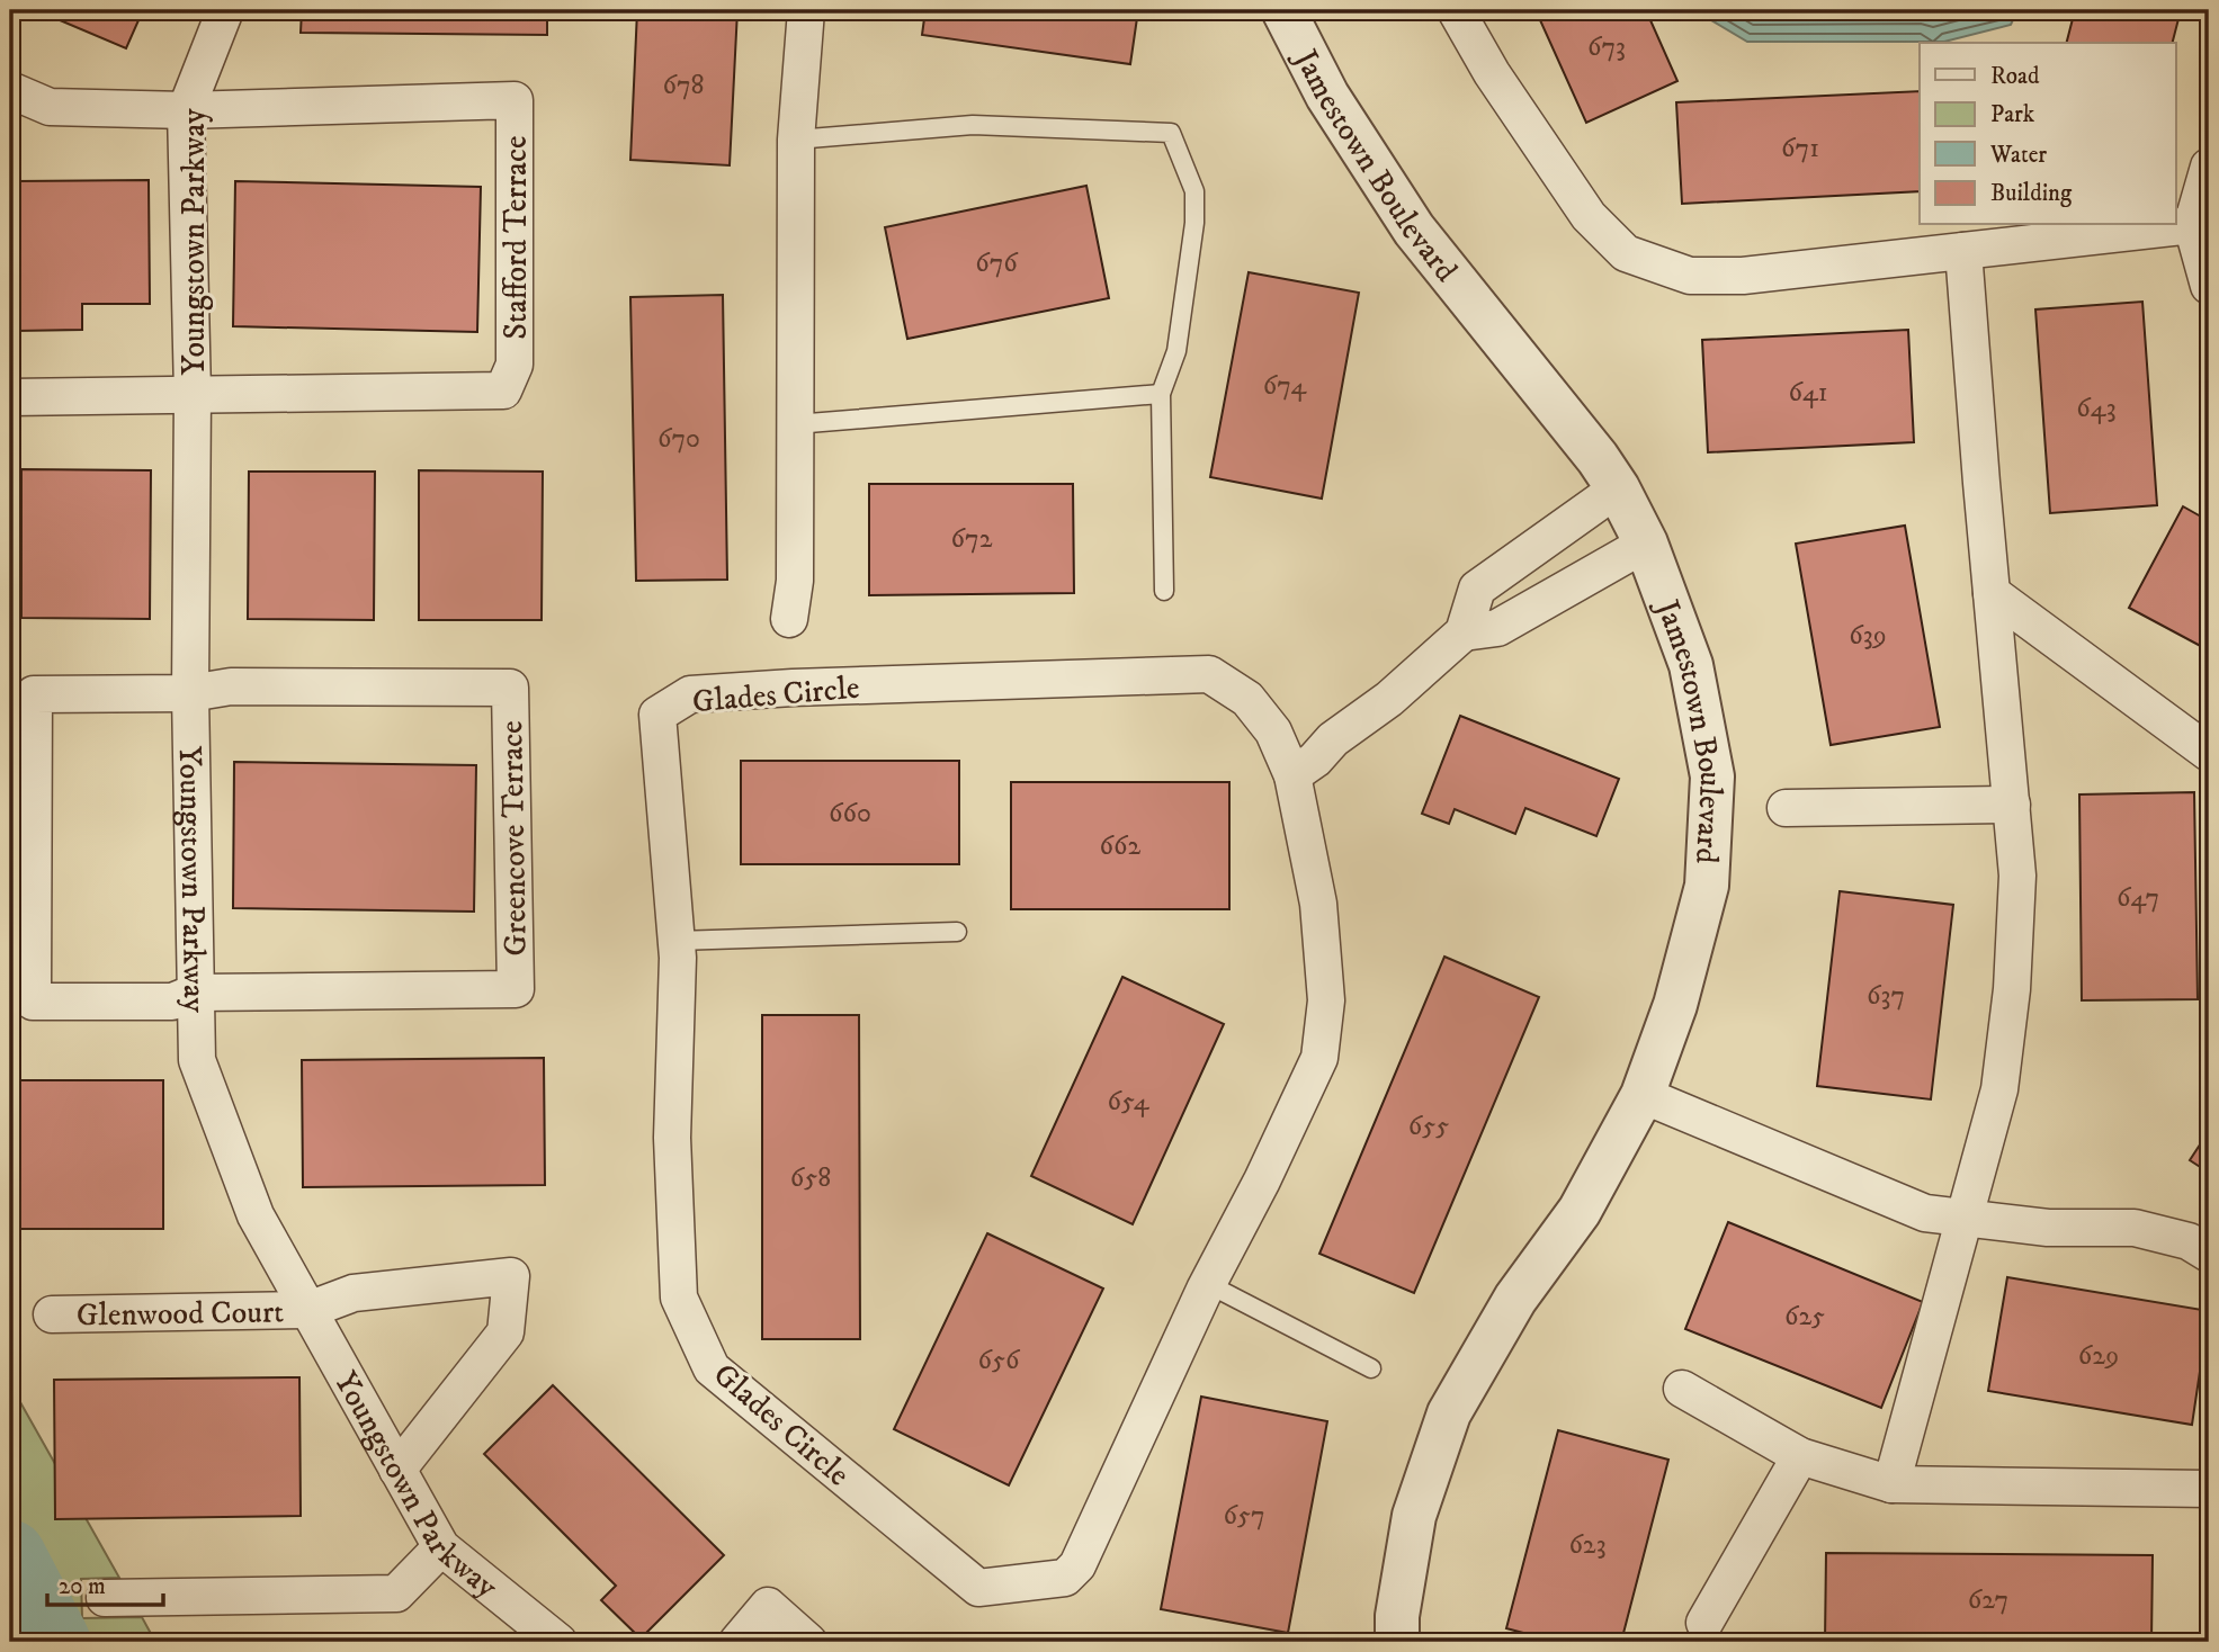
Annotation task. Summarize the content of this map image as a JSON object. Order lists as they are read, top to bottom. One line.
{"streets":{"street":["Jamestown Boulevard","Stafford Terrace","Youngstown Parkway","Glades Circle","Greencove Terrace","Glenwood Court"]},"crossings":[["Stafford Terrace","Youngstown Parkway"],["Youngstown Parkway","Greencove Terrace"],["Youngstown Parkway","Glenwood Court"]],"house_numbers":["673","678","671","676","674","641","643","670","672","639","660","662","647","637","654","655","658","625","629","656","657","623","627"],"legend":["Road","Park","Water","Building"],"scale_bar":"20 m"}
